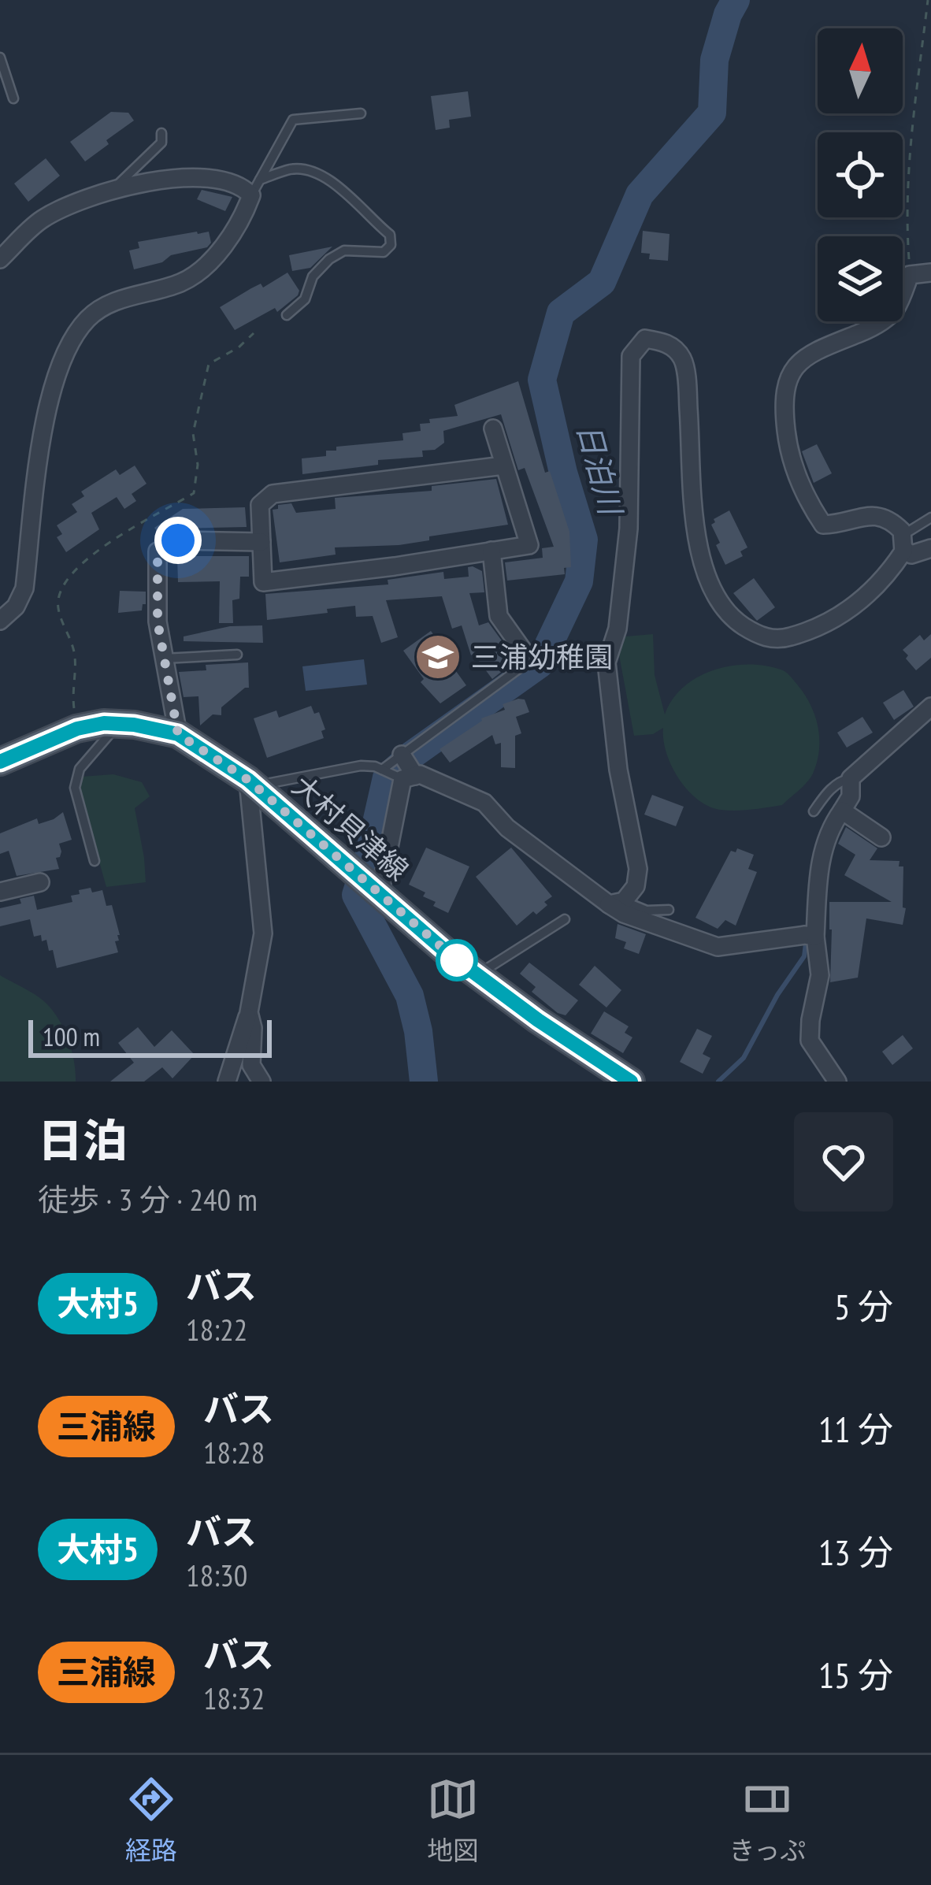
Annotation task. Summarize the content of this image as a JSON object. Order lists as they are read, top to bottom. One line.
{"streets":{"main road":["大村貝津線"]},"water":["日泊川"],"places":{"school or university":["三浦幼稚園"]},"lines":["bus line 大村5"],"scale_bar":"100 m","north":"top","page":{"scale":"100 m","heading":["日泊","徒歩 · 3 分 · 240 m"],"list":[{"mark":"大村5","name":"バス","note":"18:22","value":"5 分"},{"mark":"三浦線","name":"バス","note":"18:28","value":"11 分"},{"mark":"大村5","name":"バス","note":"18:30","value":"13 分"},{"mark":"三浦線","name":"バス","note":"18:32","value":"15 分"}],"tabs":["経路","地図","きっぷ"]}}
